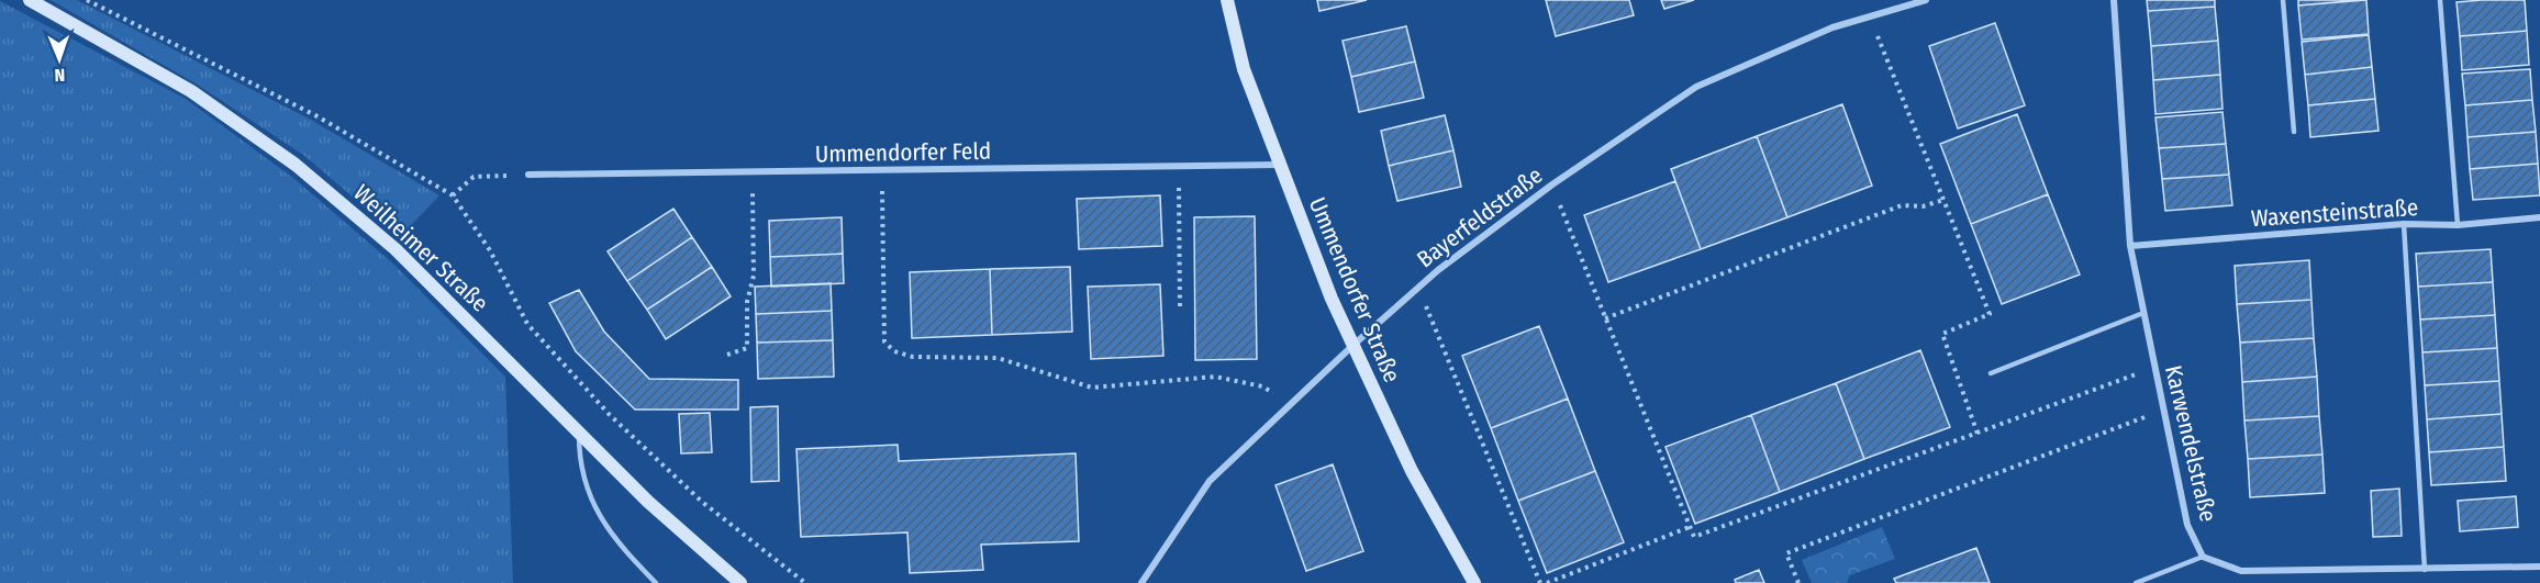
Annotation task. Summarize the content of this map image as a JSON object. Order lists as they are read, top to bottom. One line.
{"streets":{"street":["Ummendorfer Feld","Waxensteinstraße","Bayerfeldstraße","Weilheimer Straße","Ummendorfer Straße","Karwendelstraße"]},"crossings":[["Ummendorfer Feld","Ummendorfer Straße"],["Waxensteinstraße","Karwendelstraße"],["Bayerfeldstraße","Ummendorfer Straße"]],"north":"bottom"}
